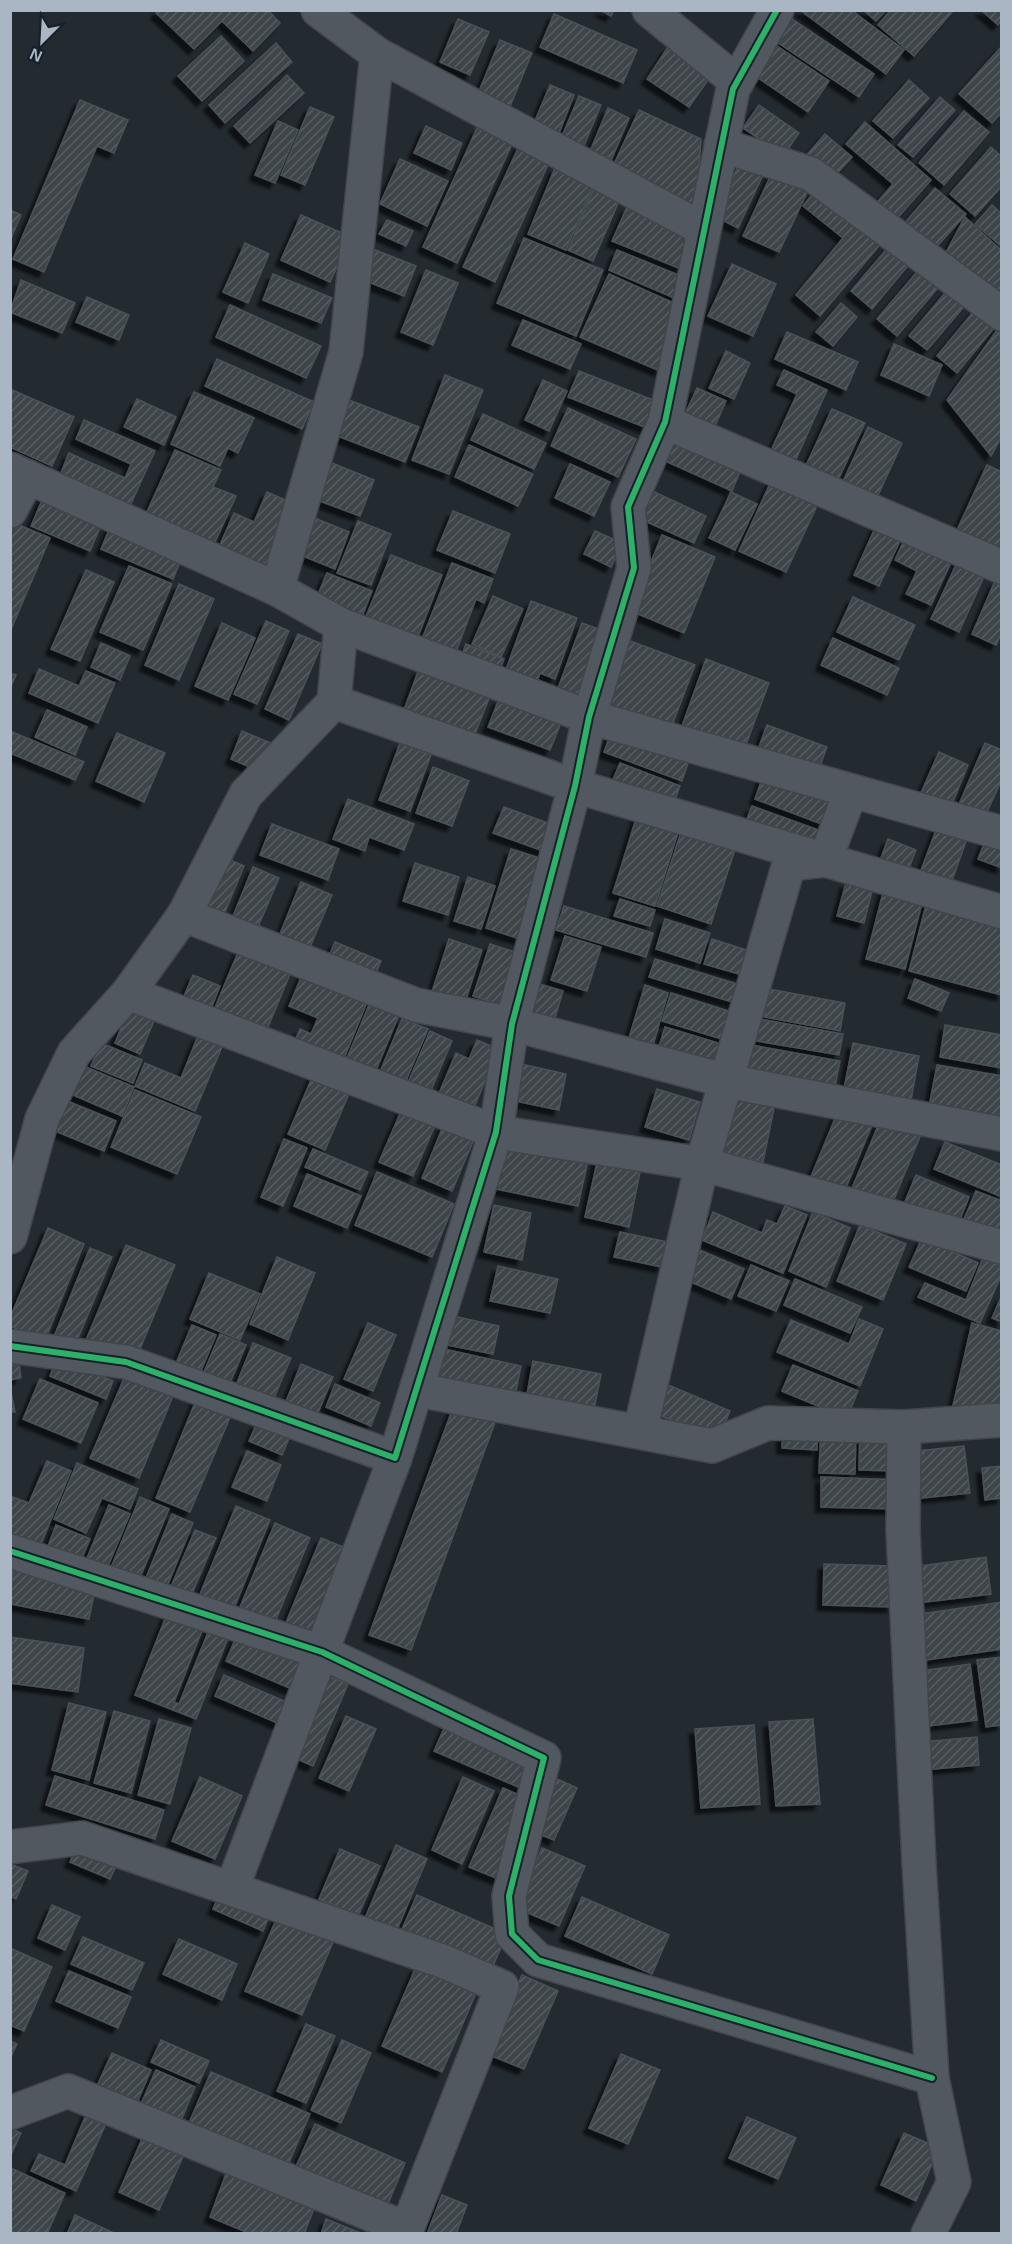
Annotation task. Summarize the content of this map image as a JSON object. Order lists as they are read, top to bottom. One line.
{"north":"bottom left"}
